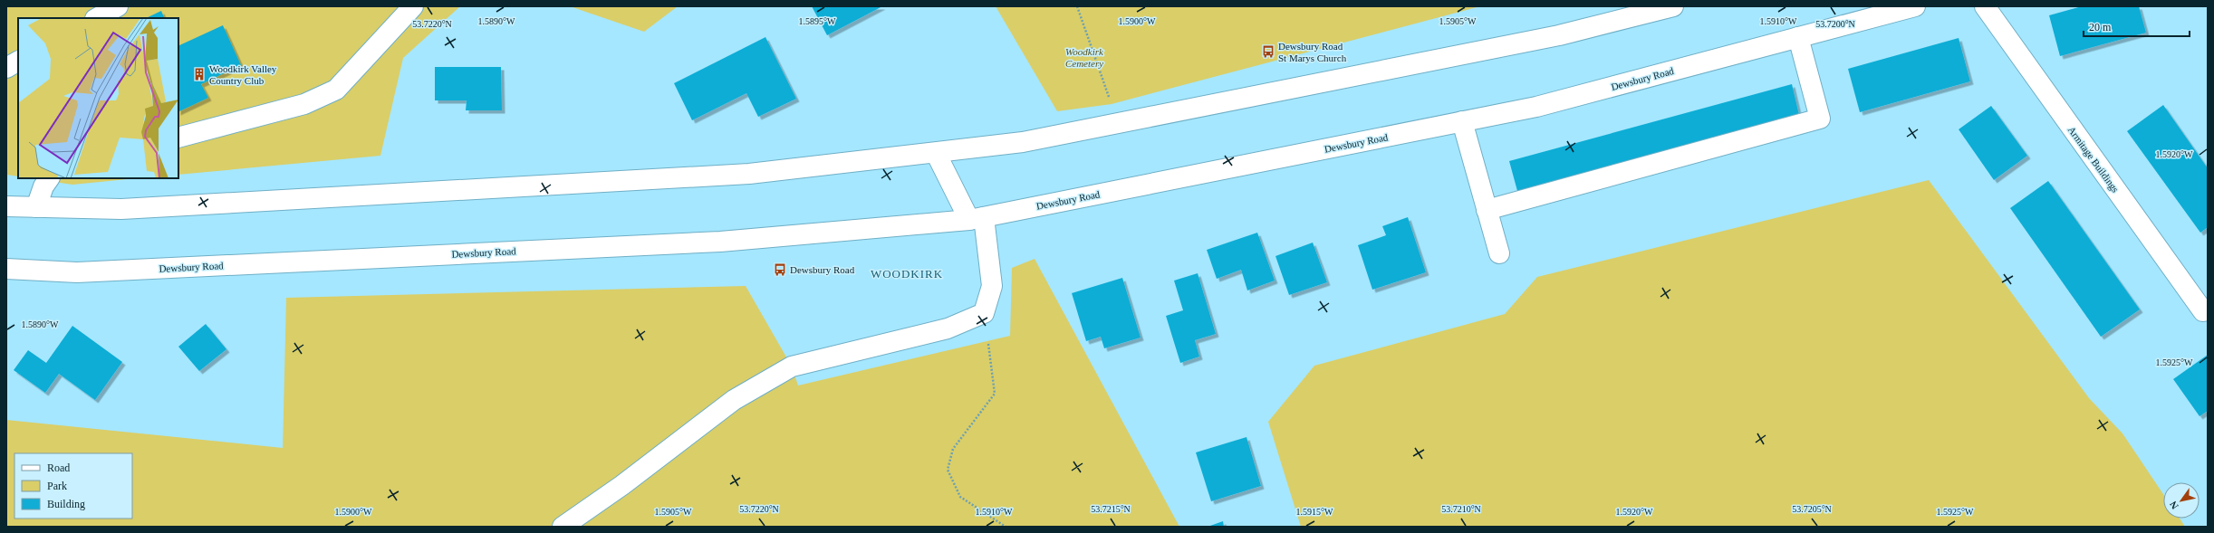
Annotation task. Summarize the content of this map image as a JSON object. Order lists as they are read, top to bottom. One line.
{"streets":{"main road":["Dewsbury Road","Armitage Buildings"]},"districts":["WOODKIRK"],"parks":["Woodkirk Cemetery"],"places":{"bus stop":["Dewsbury Road St Marys Church","Dewsbury Road"],"building":["Woodkirk Valley Country Club"]},"legend":["Road","Park","Building"],"scale_bar":"20 m","north":"bottom left","coordinates":["1.5890°W","1.5895°W","1.5900°W","1.5905°W","1.5910°W","53.7220°N","53.7200°N","1.5920°W","1.5925°W","53.7215°N","53.7210°N","53.7205°N","1.5915°W"]}
